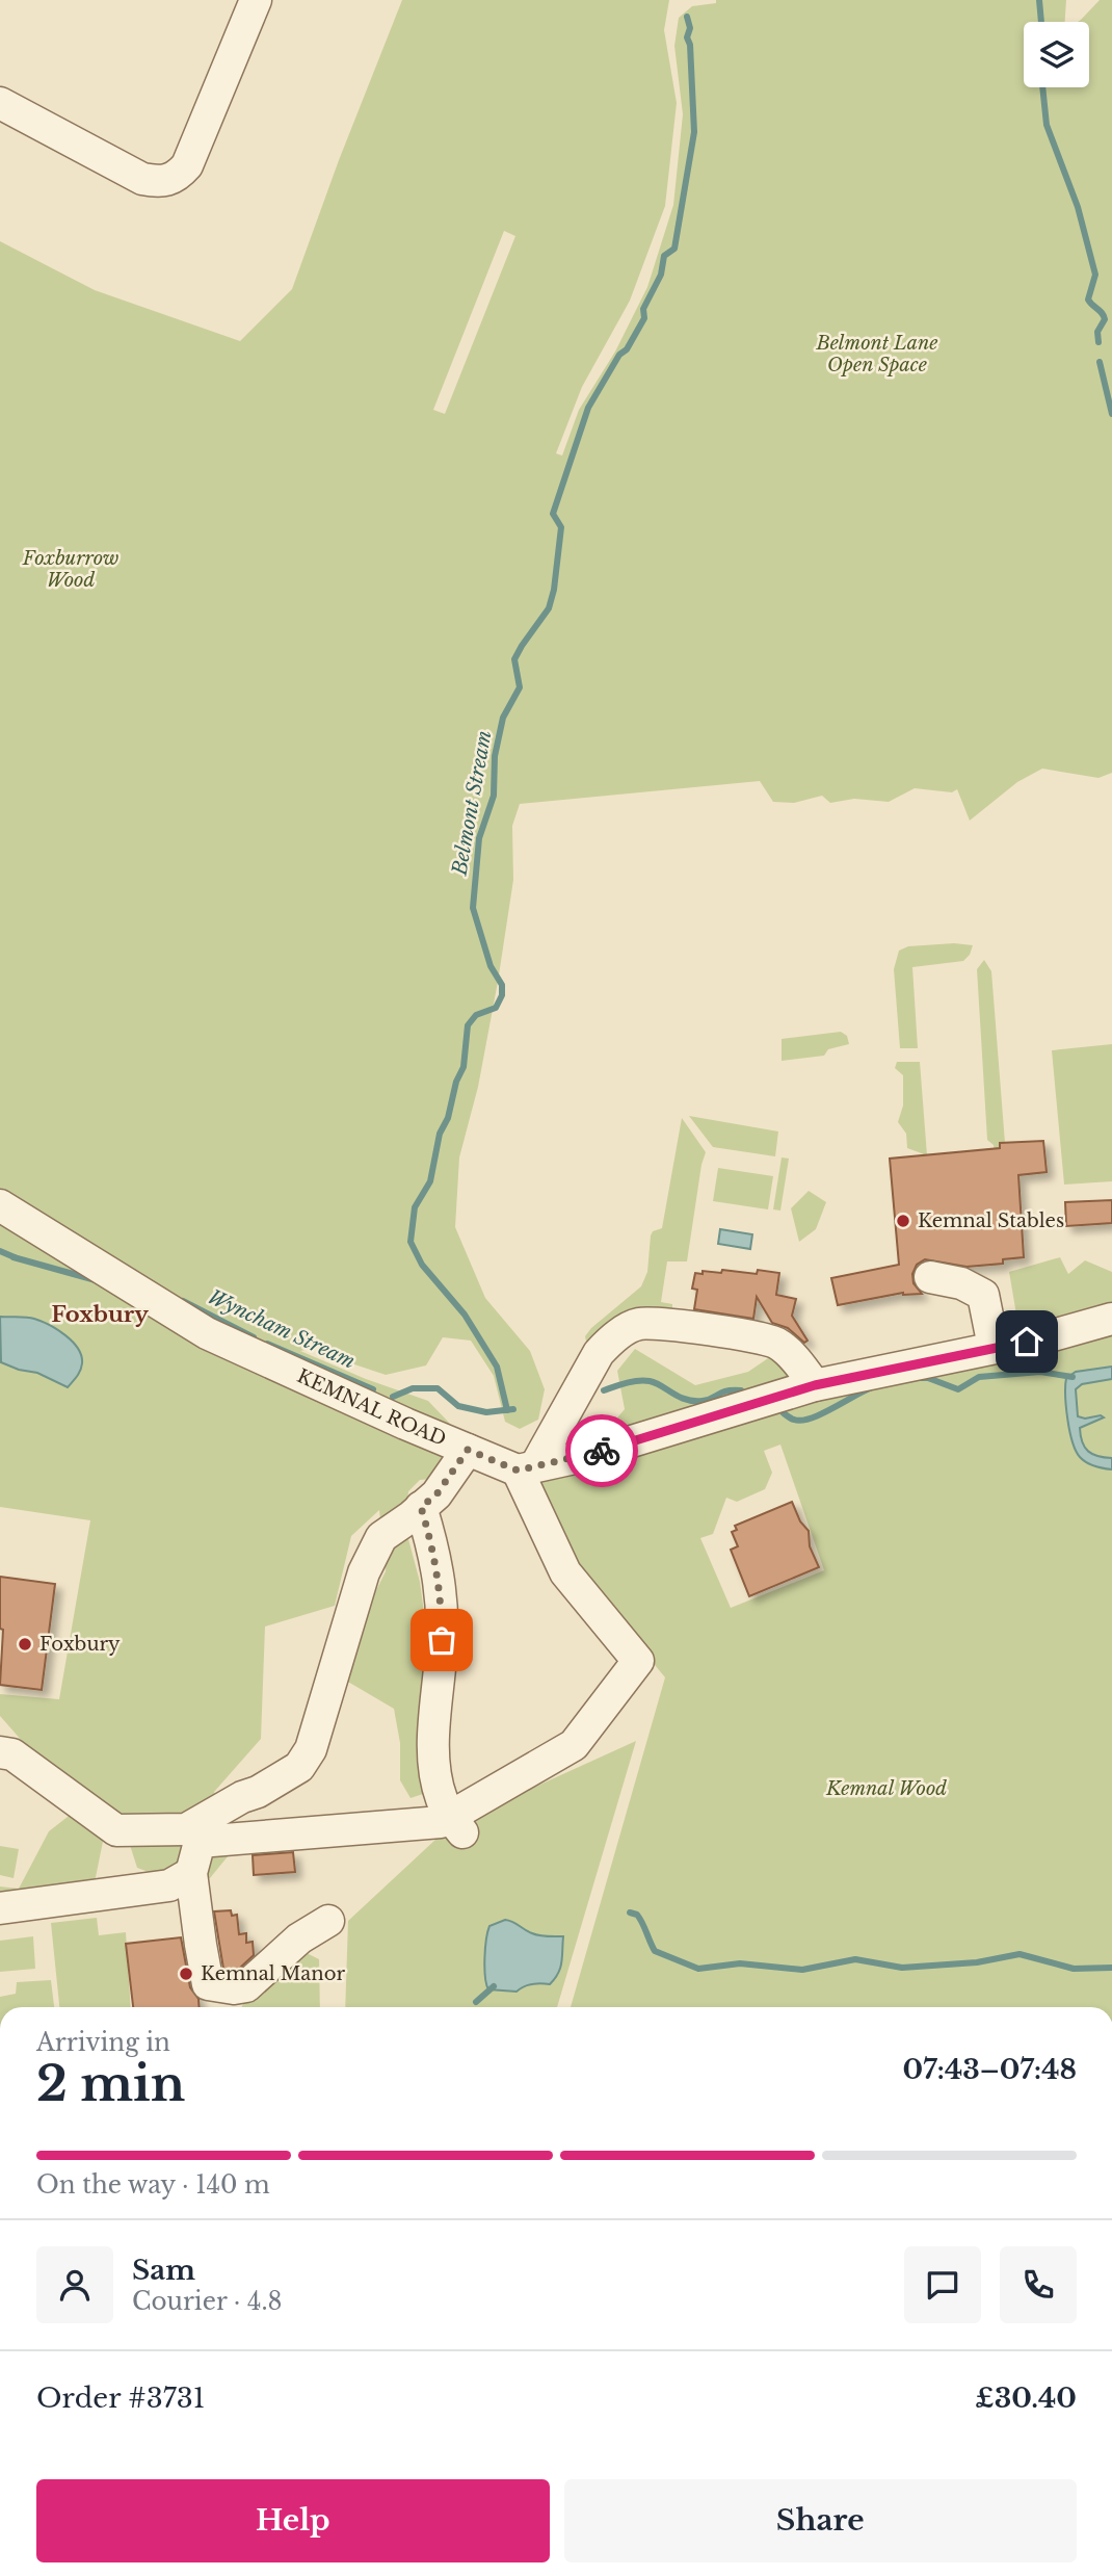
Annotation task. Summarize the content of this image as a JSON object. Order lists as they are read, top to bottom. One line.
{"streets":{"street":["KEMNAL ROAD"]},"districts":["Foxbury"],"water":["Belmont Stream","Wyncham Stream"],"parks":["Belmont Lane Open Space","Foxburrow Wood","Kemnal Wood"],"places":["Kemnal Stables","Foxbury","Kemnal Manor"],"page":{"heading":["2 min","Arriving in","07:43–07:48"],"panel":["Sam","Courier · 4.8","Order #3731","£30.40"],"bar":"On the way · 140 m","buttons":["Help","Share"]}}
